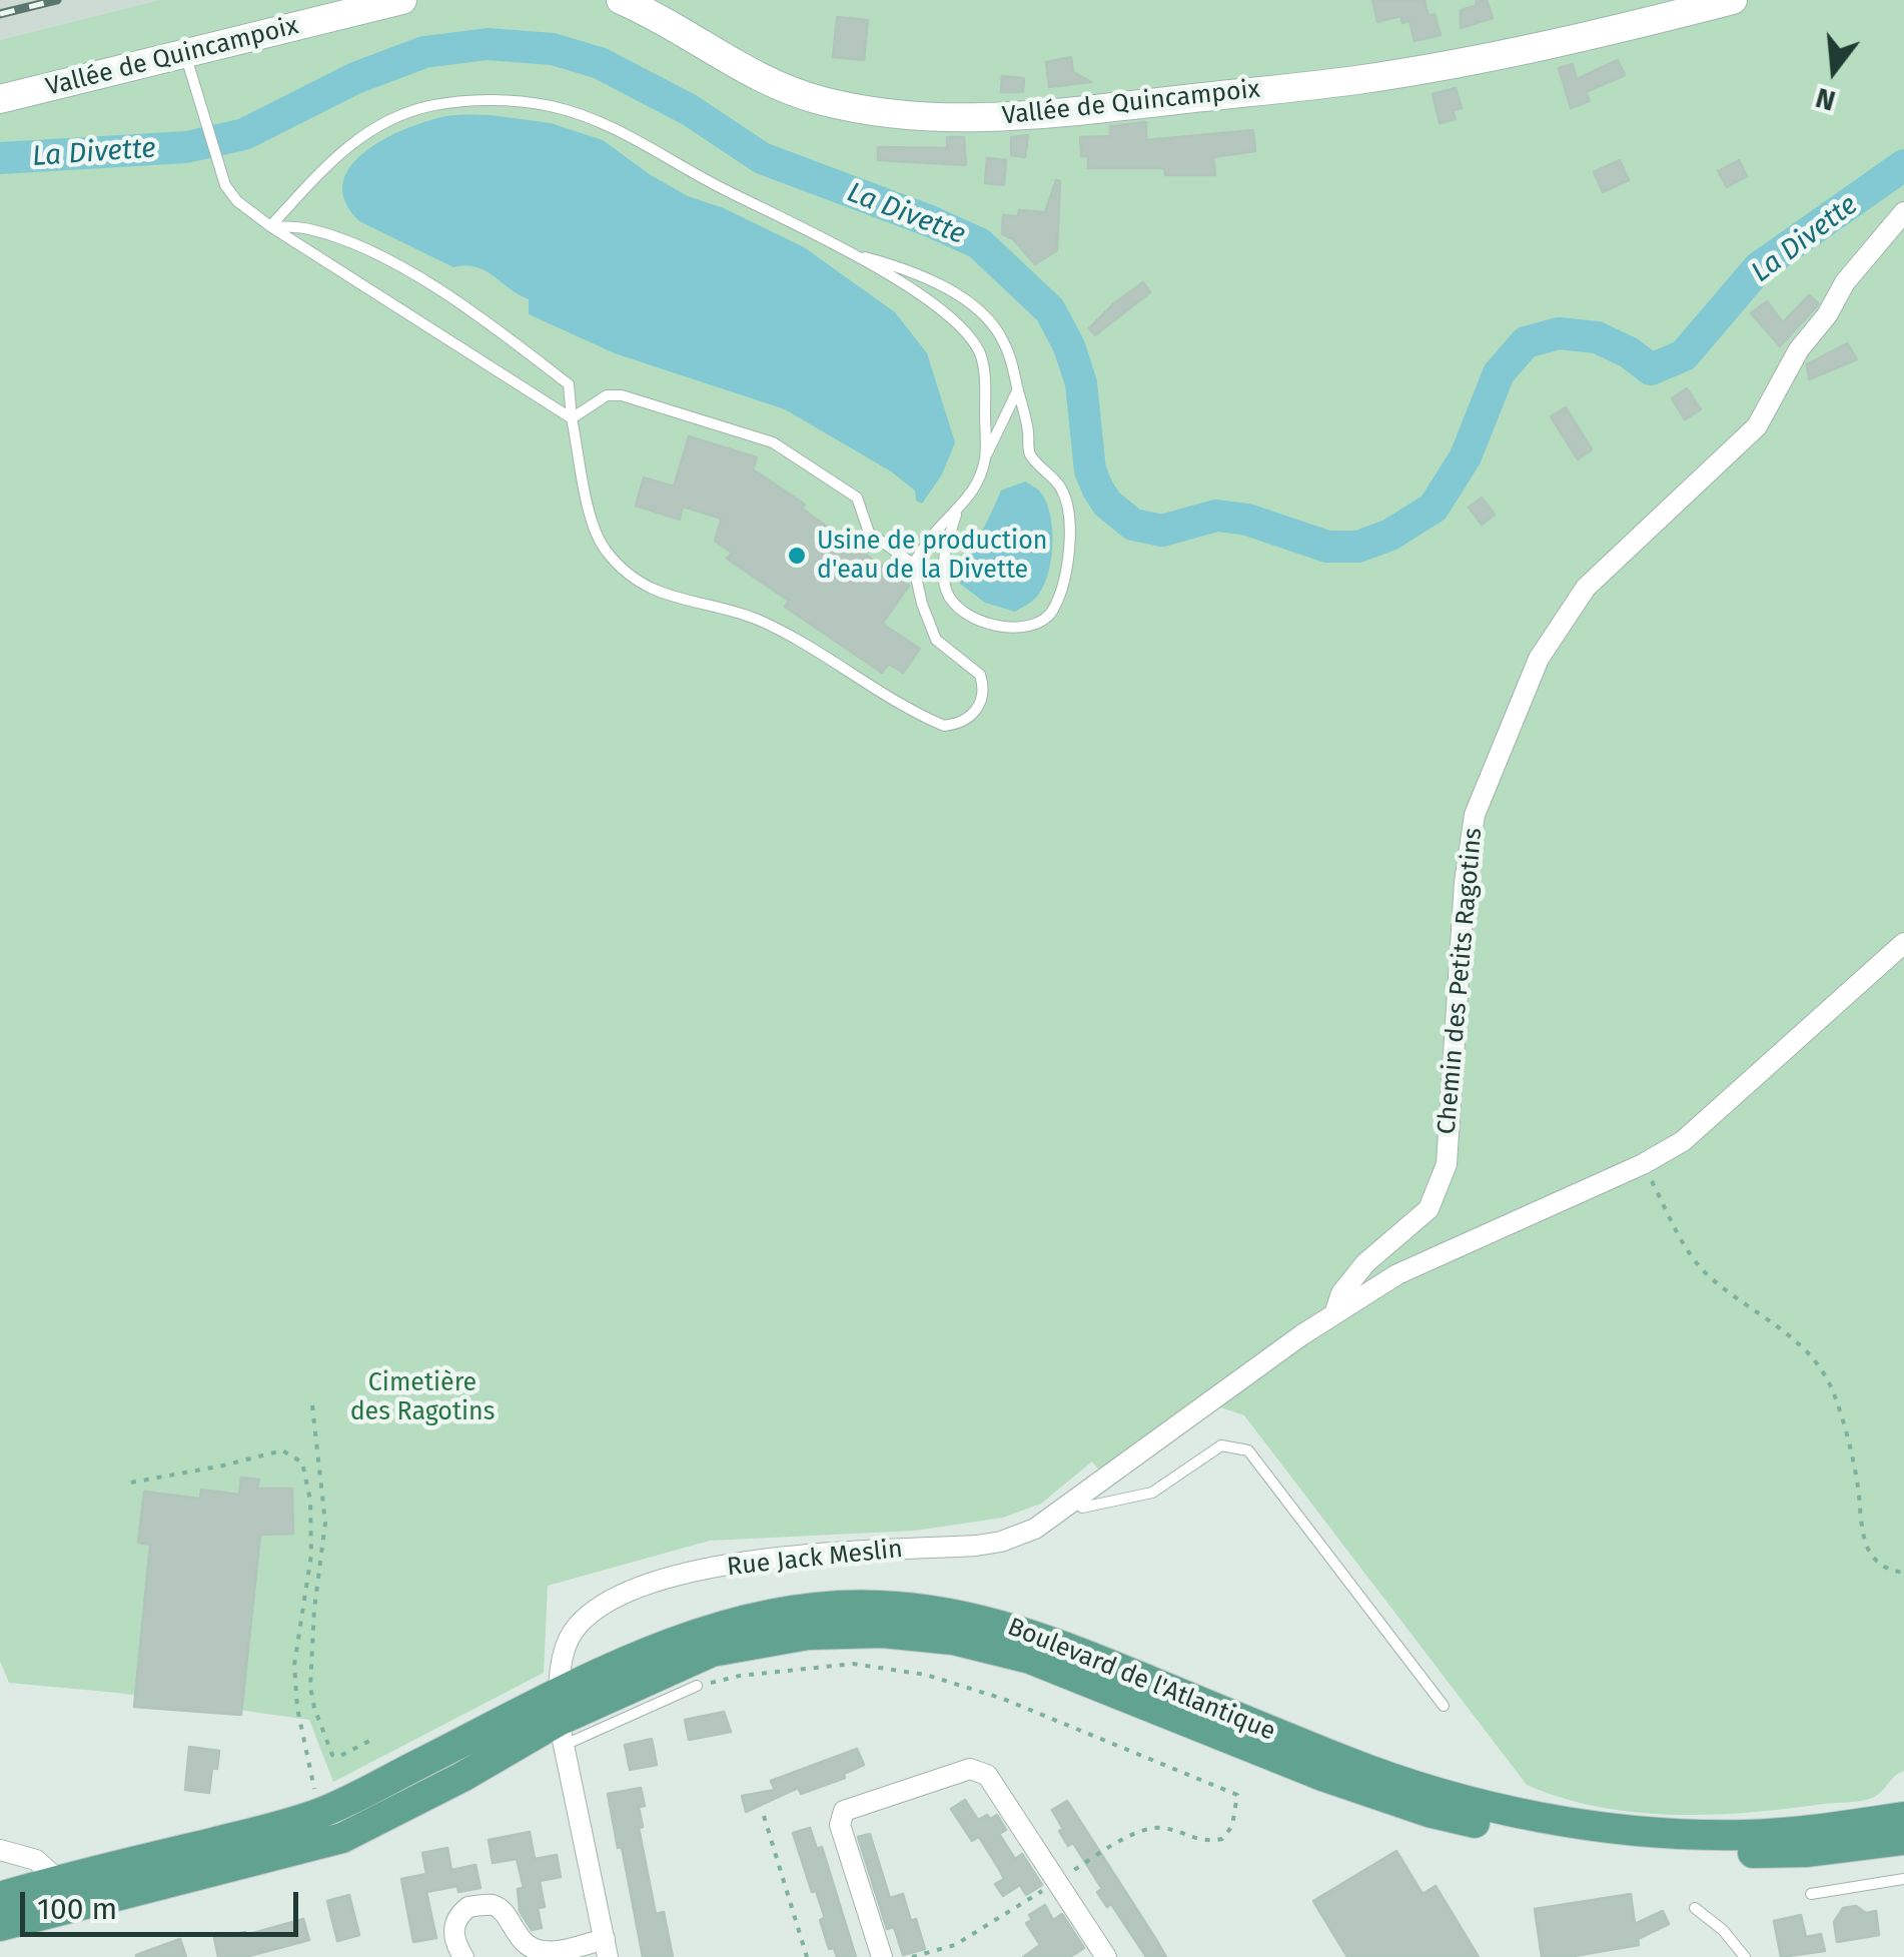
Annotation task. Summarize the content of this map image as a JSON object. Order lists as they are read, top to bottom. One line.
{"streets":{"main road":["Vallée de Quincampoix","Boulevard de l'Atlantique"],"street":["Chemin des Petits Ragotins","Rue Jack Meslin"]},"crossings":[["Chemin des Petits Ragotins","Rue Jack Meslin"],["Rue Jack Meslin","Boulevard de l'Atlantique"]],"water":["La Divette"],"parks":["Cimetière des Ragotins"],"places":["Usine de production d'eau de la Divette"],"scale_bar":"100 m","north":"bottom"}
